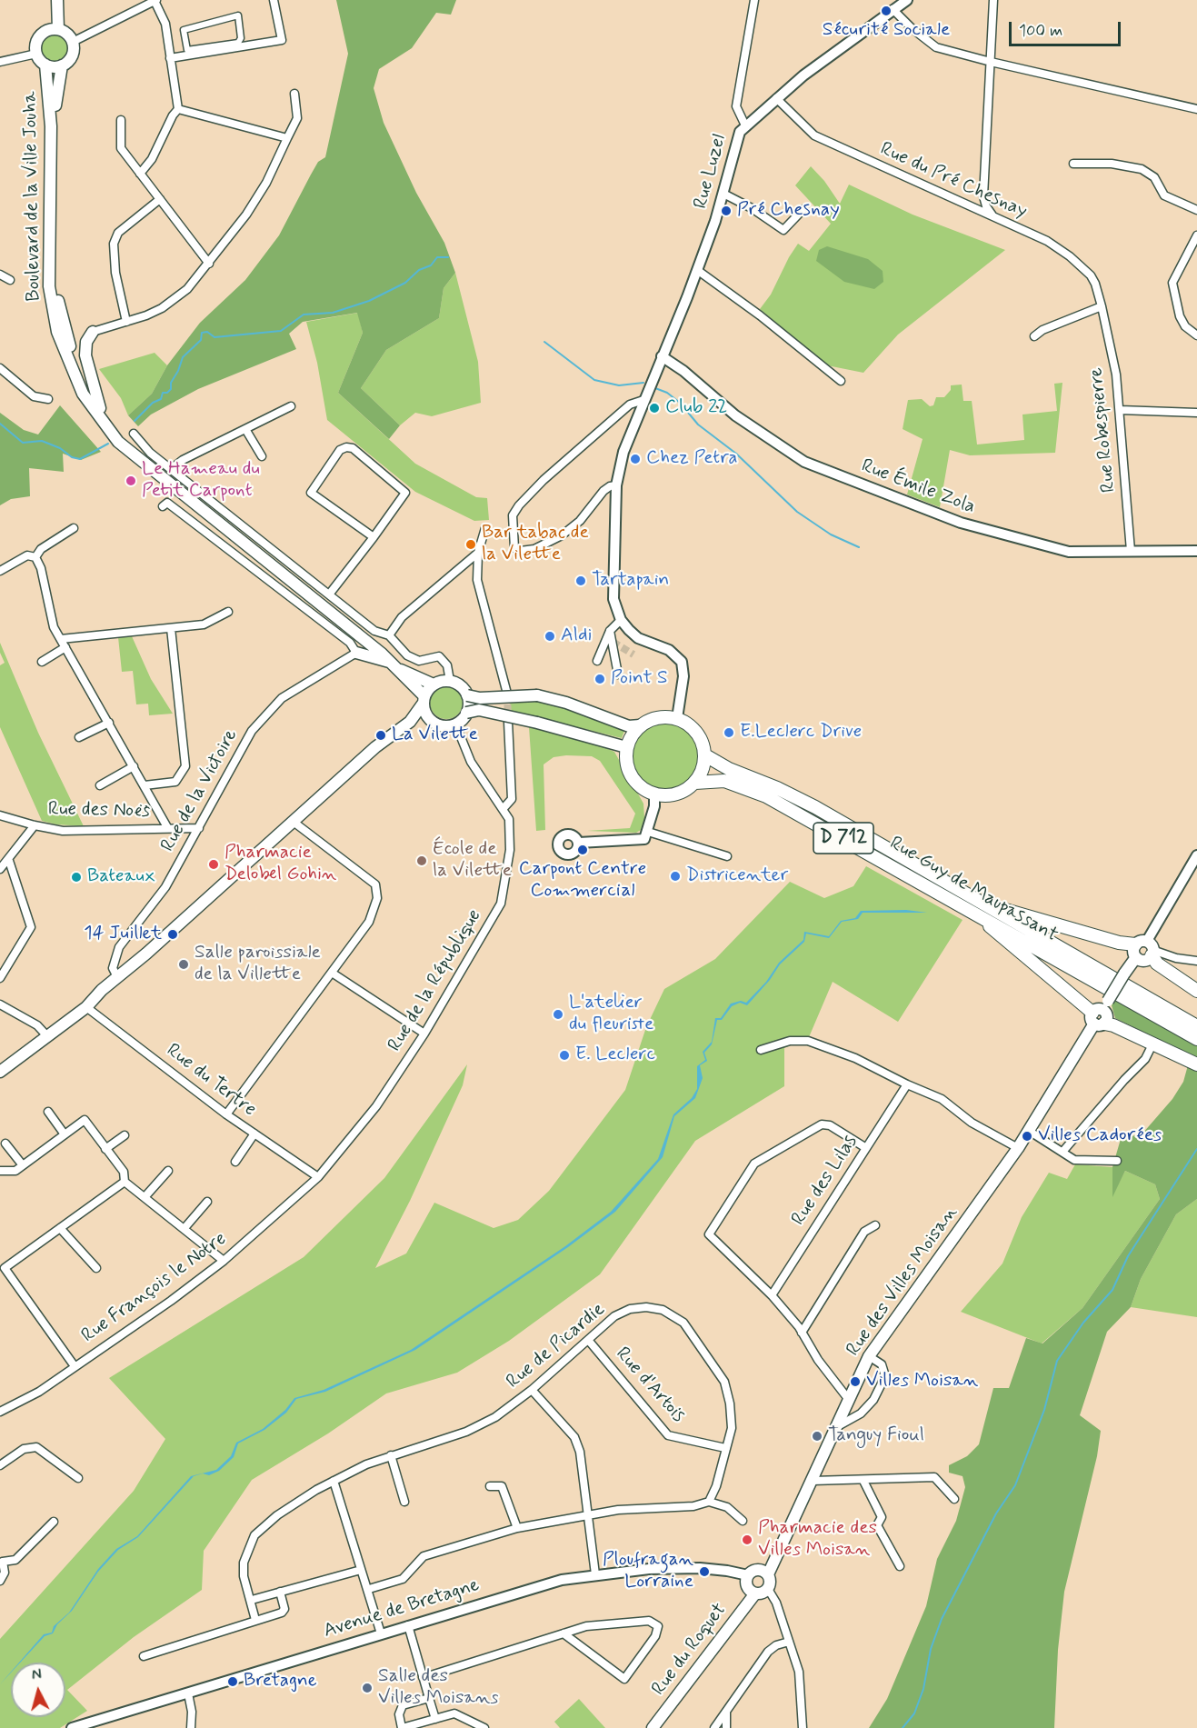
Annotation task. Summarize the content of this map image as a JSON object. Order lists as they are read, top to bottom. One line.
{"streets":{"main road":["Boulevard de la Ville Jouha","D 712","Rue Guy de Maupassant","Rue des Villes Moisan","Rue du Roquet"],"street":["Rue Luzel","Rue du Pré Chesnay","Rue Robespierre","Rue Émile Zola","Rue de la Victoire","Rue des Noës","Rue de la République","Rue du Tertre","Rue des Lilas","Rue François le Notre","Rue de Picardie","Rue d'Artois","Avenue de Bretagne"]},"crossings":[["Rue Luzel","Rue du Pré Chesnay"],["Rue Luzel","Rue Émile Zola"],["Rue du Pré Chesnay","Rue Robespierre"],["Rue Robespierre","Rue Émile Zola"],["Rue de la Victoire","Rue des Noës"],["Rue de la République","Rue du Tertre"],["Rue de la République","Rue François le Notre"],["Rue du Tertre","Rue François le Notre"],["Rue des Villes Moisan","Avenue de Bretagne"],["Rue des Villes Moisan","Rue du Roquet"],["Rue de Picardie","Rue d'Artois"],["Avenue de Bretagne","Rue du Roquet"]],"places":["Sécurité Sociale","Pré Chesnay","Club 22","Chez Petra","Le Hameau du Petit Carpont","Bar tabac de la Vilette","Tartapain","Aldi","Point S","E.Leclerc Drive","La Vilette","Carpont Centre Commercial","École de la Vilette","Pharmacie Delobel Gohin","Districenter","Bateaux","14 Juillet","Salle paroissiale de la Villette","L'atelier du fleuriste","E. Leclerc","Villes Cadorées","Villes Moisan","Tanguy Fioul","Pharmacie des Villes Moisan","Ploufragan Lorraine","Bretagne","Salle des Villes Moisans"],"scale_bar":"100 m","north":"top"}
